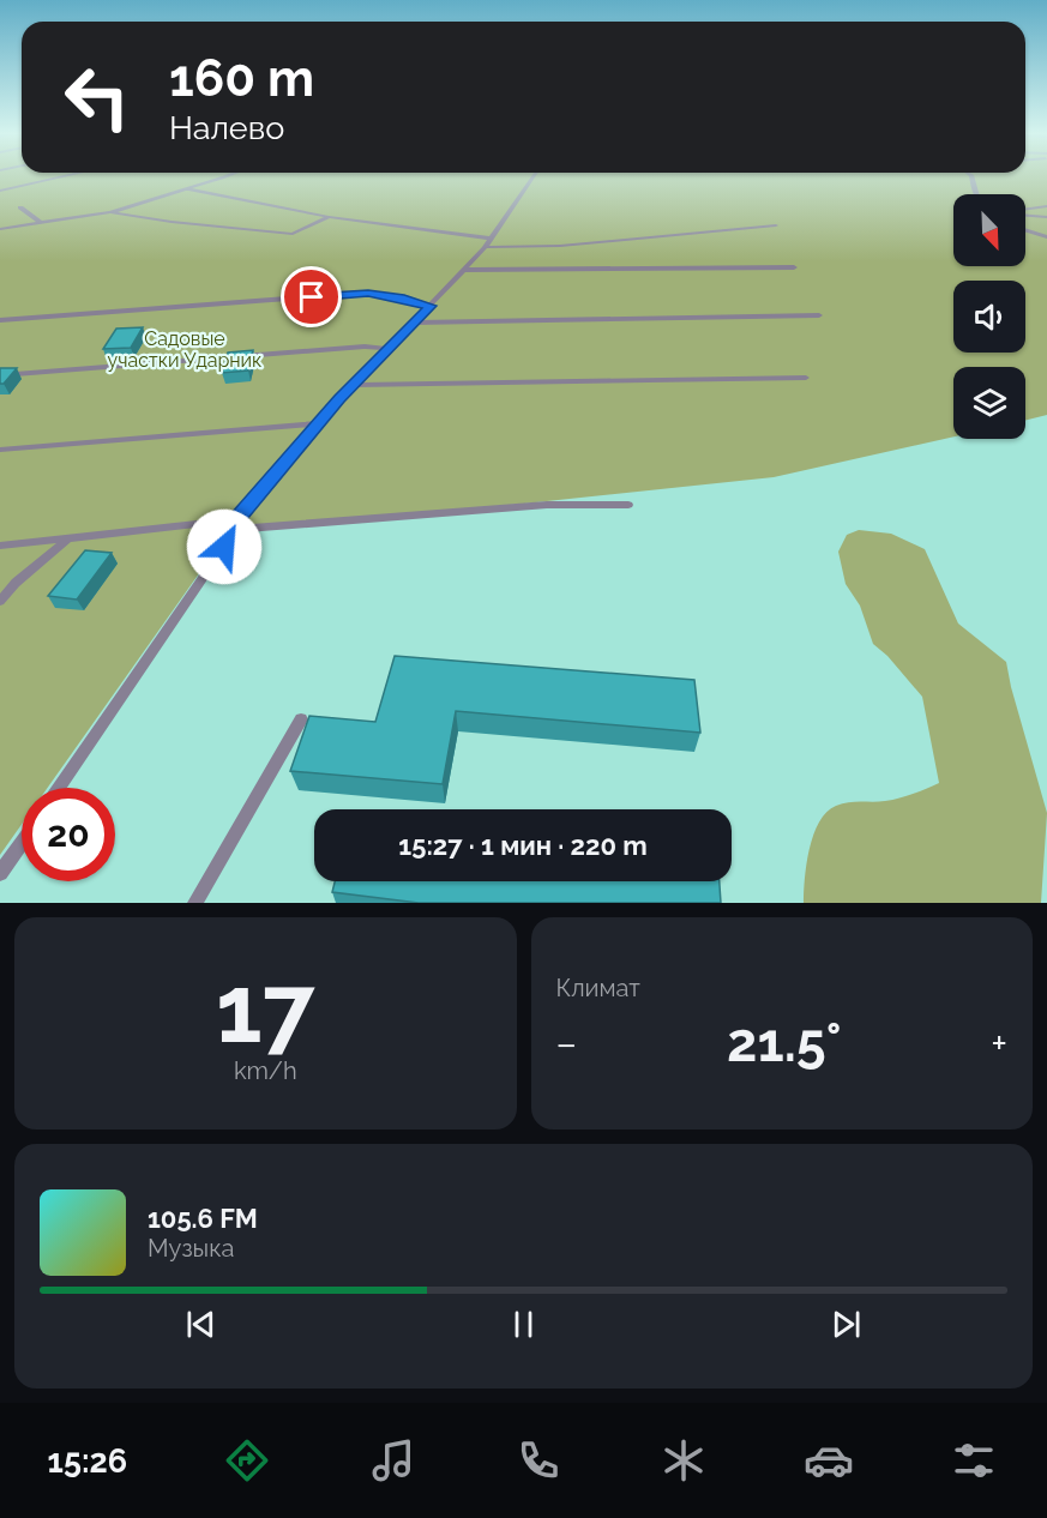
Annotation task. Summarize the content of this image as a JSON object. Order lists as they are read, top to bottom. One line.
{"parks":["Садовые участки Ударник"],"north":"bottom right","page":{"turn":["160 m","Налево"],"limit":"20","trip":"15:27 · 1 мин · 220 m","tile":[["17","km/h"],"Климат"],"heat":["−","21.5°","+"],"song":["105.6 FM","Музыка"],"tabs":"15:26"}}
